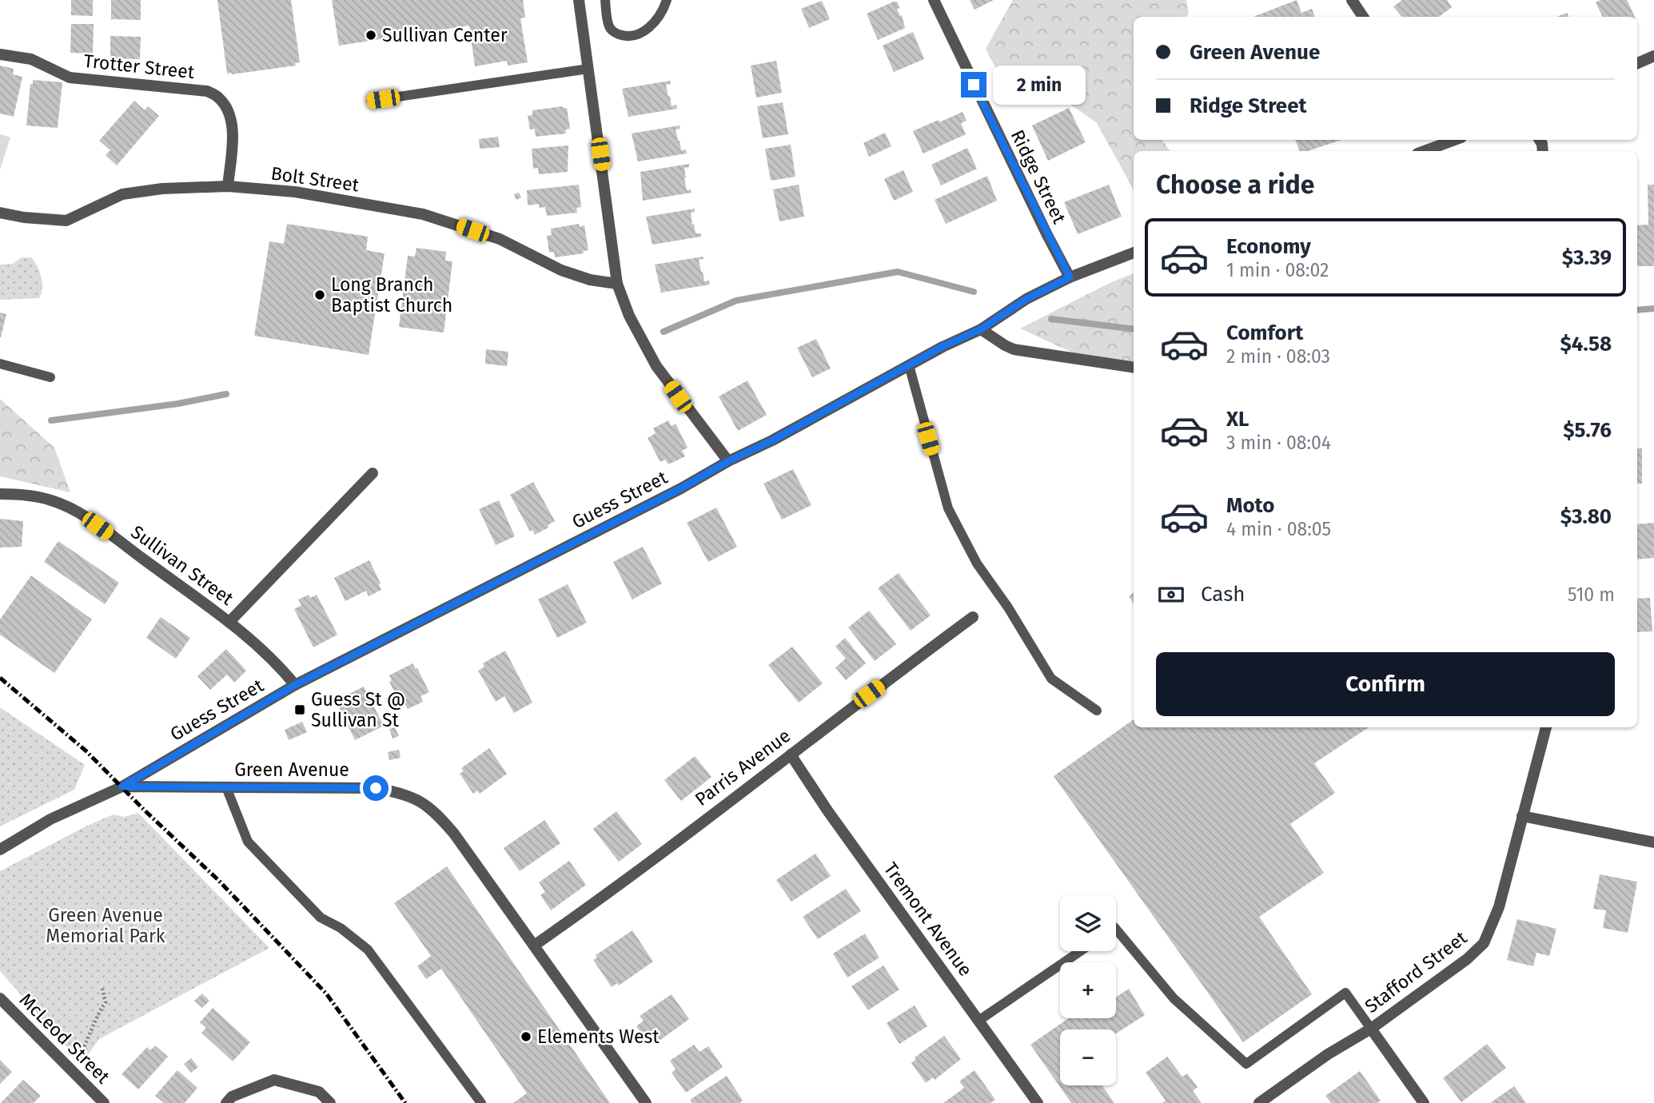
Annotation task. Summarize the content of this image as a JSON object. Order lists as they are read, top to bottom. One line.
{"streets":{"street":["Trotter Street","Ridge Street","Bolt Street","Guess Street","Sullivan Street","Parris Avenue","Green Avenue","Tremont Avenue","Stafford Street","McLeod Street"]},"crossings":[["Trotter Street","Bolt Street"],["Ridge Street","Guess Street"],["Guess Street","Sullivan Street"],["Guess Street","Green Avenue"],["Parris Avenue","Green Avenue"],["Parris Avenue","Tremont Avenue"]],"parks":["Green Avenue Memorial Park"],"places":{"other":["Sullivan Center","Long Branch Baptist Church","Elements West"],"transit":["Guess St @ Sullivan St"]},"page":{"banner":["Green Avenue","Ridge Street"],"bubble":"2 min","heading":"Choose a ride","list":[{"name":"Economy","note":"1 min · 08:02","value":"$3.39"},{"name":"Comfort","note":"2 min · 08:03","value":"$4.58"},{"name":"XL","note":"3 min · 08:04","value":"$5.76"},{"name":"Moto","note":"4 min · 08:05","value":"$3.80"}],"pay":["Cash","510 m"],"buttons":"Confirm","map_buttons":["+","−"]}}
